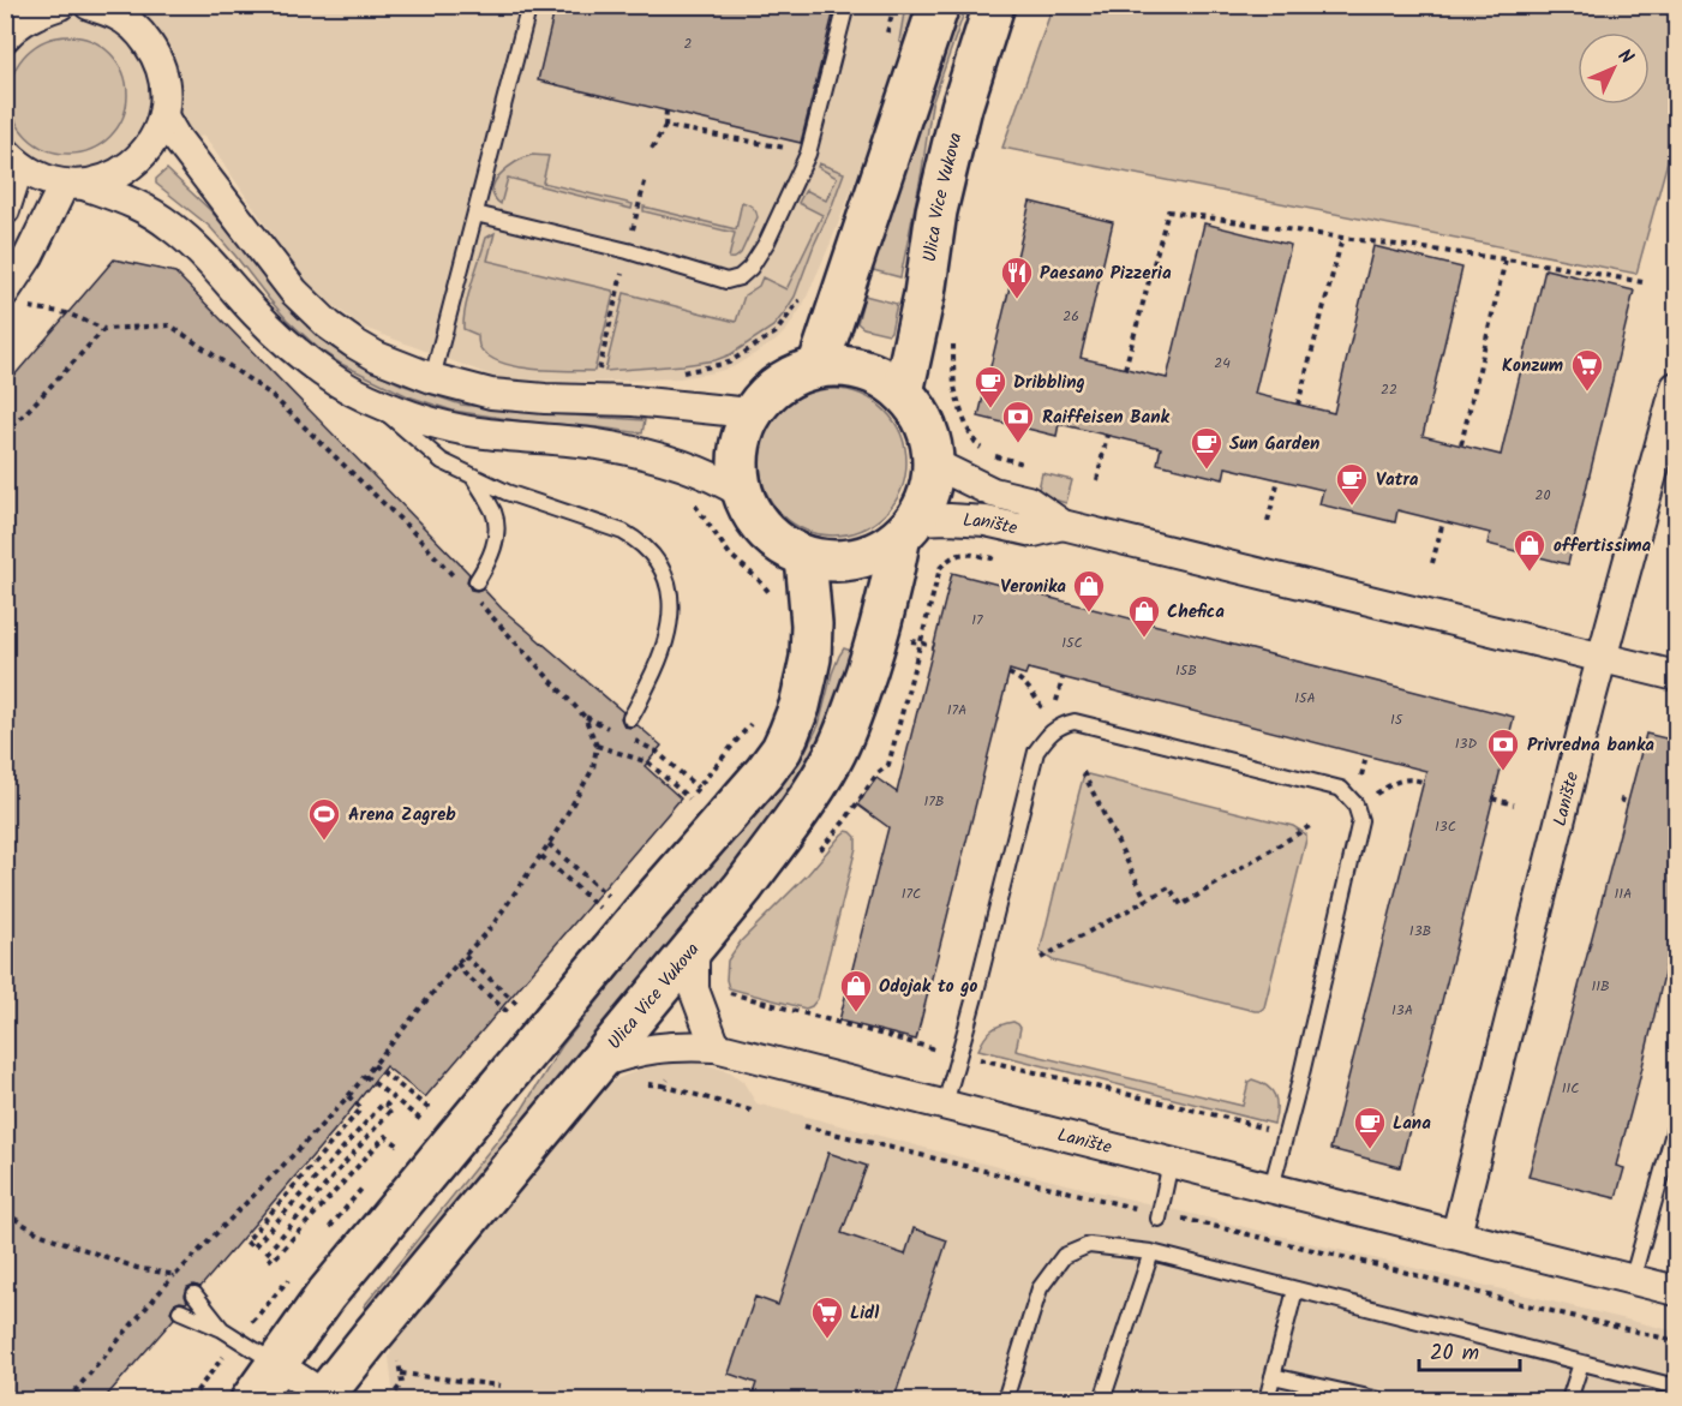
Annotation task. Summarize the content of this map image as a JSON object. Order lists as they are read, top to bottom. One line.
{"streets":{"street":["Ulica Vice Vukova","Lanište"]},"crossings":[["Ulica Vice Vukova","Lanište"]],"places":{"restaurant":["Paesano Pizzeria"],"supermarket":["Konzum","Lidl"],"cafe":["Dribbling","Sun Garden","Vatra","Lana"],"bank":["Raiffeisen Bank","Privredna banka"],"shop":["offertissima","Veronika","Chefica","Odojak to go"],"sports":["Arena Zagreb"]},"house_numbers":["2","26","24","22","20","17","15C","15B","15A","17A","15","13D","17B","13C","17C","11A","13B","11B","13A","11C"],"scale_bar":"20 m","north":"top right"}
